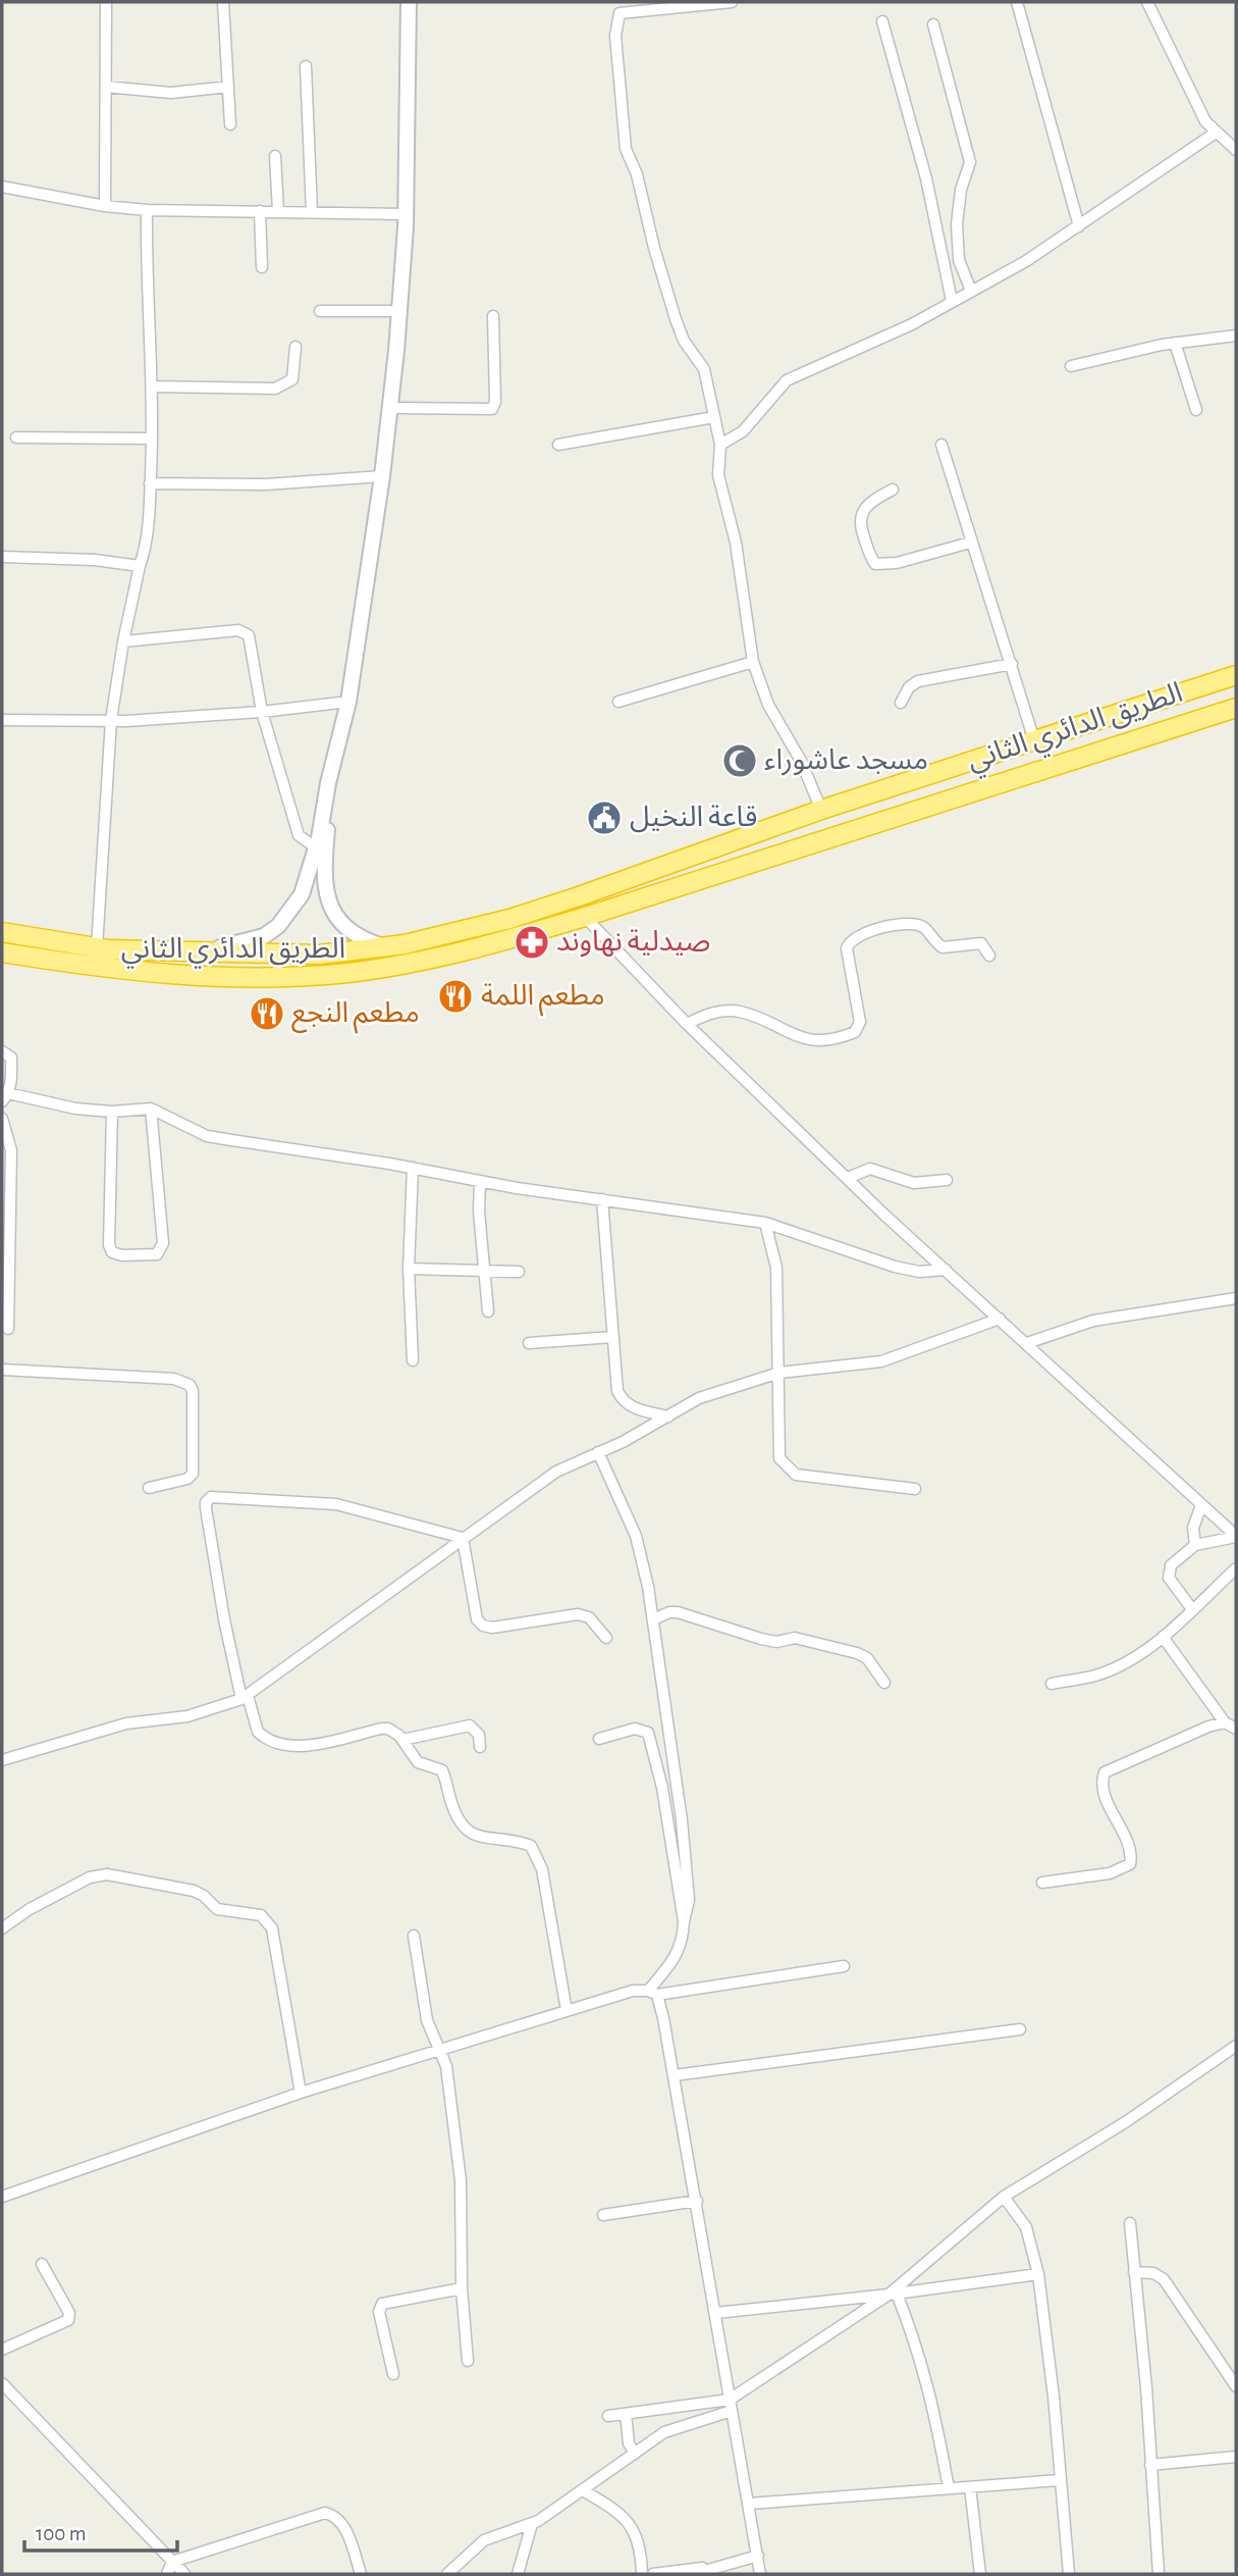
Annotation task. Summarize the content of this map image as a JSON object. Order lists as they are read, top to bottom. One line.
{"streets":{"highway":["الطريق الدائري الثاني"]},"places":{"mosque":["مسجد عاشوراء"],"public building":["قاعة النخيل"],"pharmacy":["صيدلية نهاوند"],"restaurant":["مطعم اللمة","مطعم النجع"]},"scale_bar":"100 m"}
